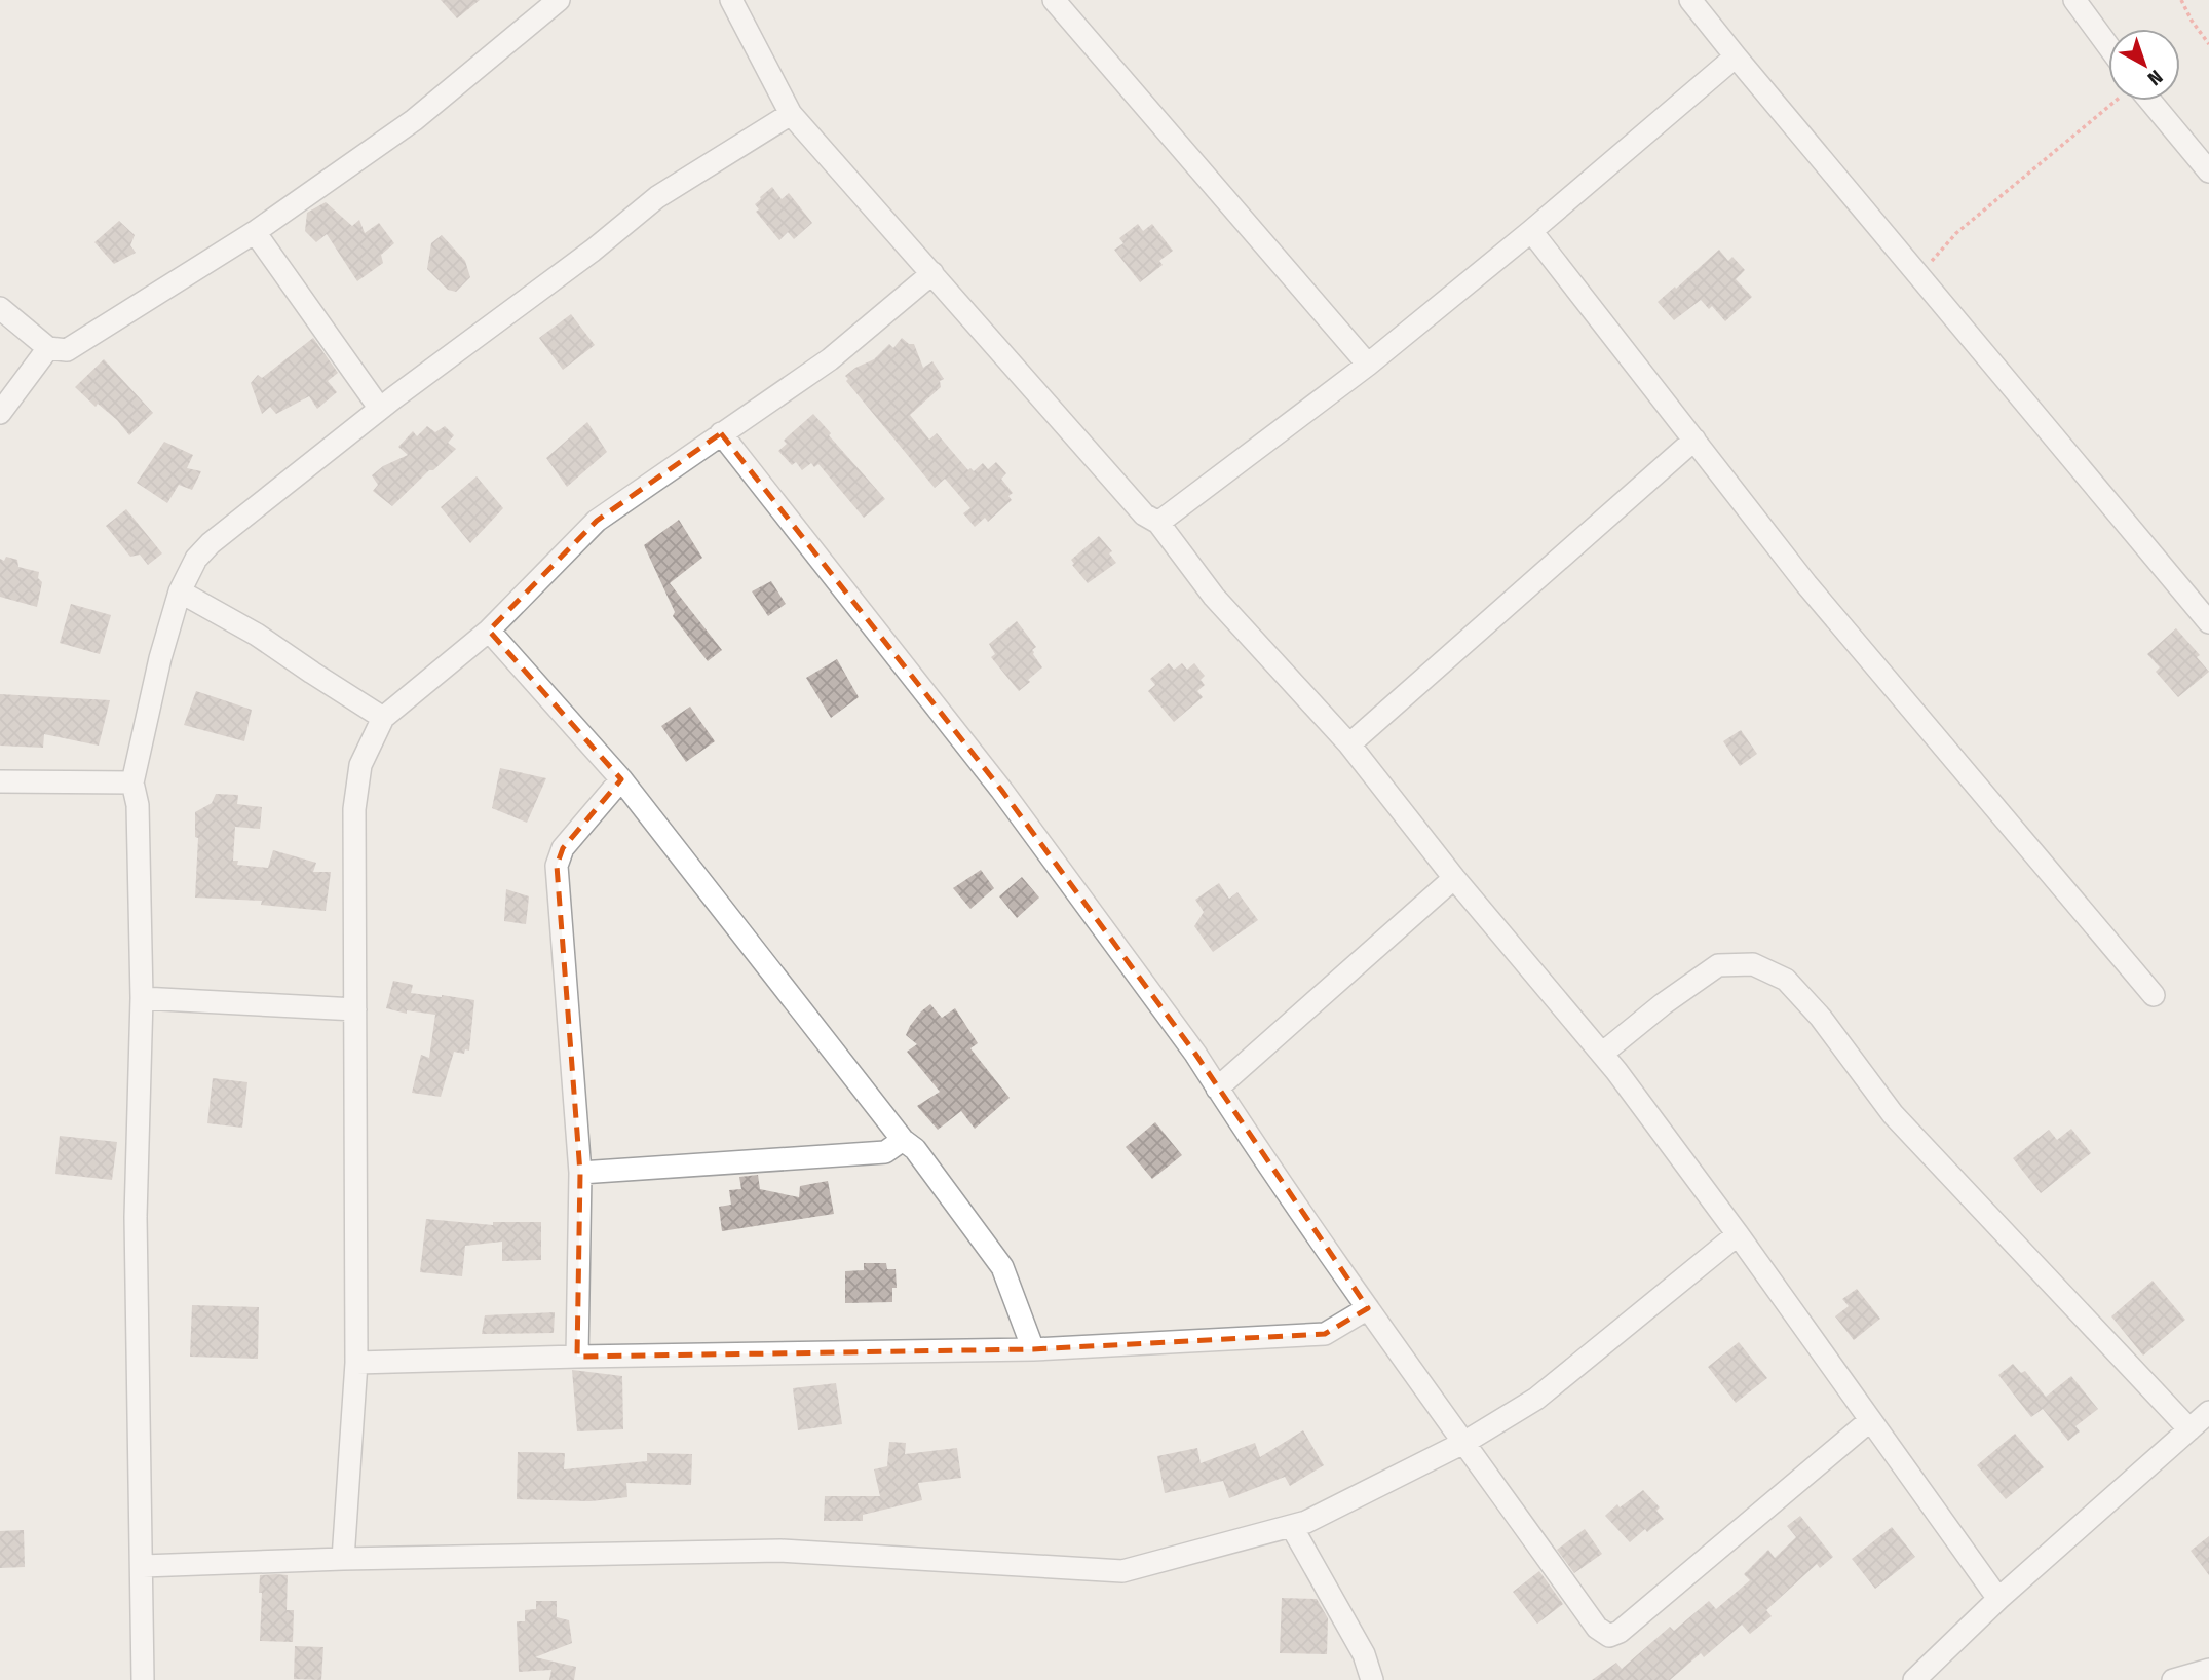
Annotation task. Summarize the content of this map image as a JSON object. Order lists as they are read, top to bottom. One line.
{"north":"bottom right"}
